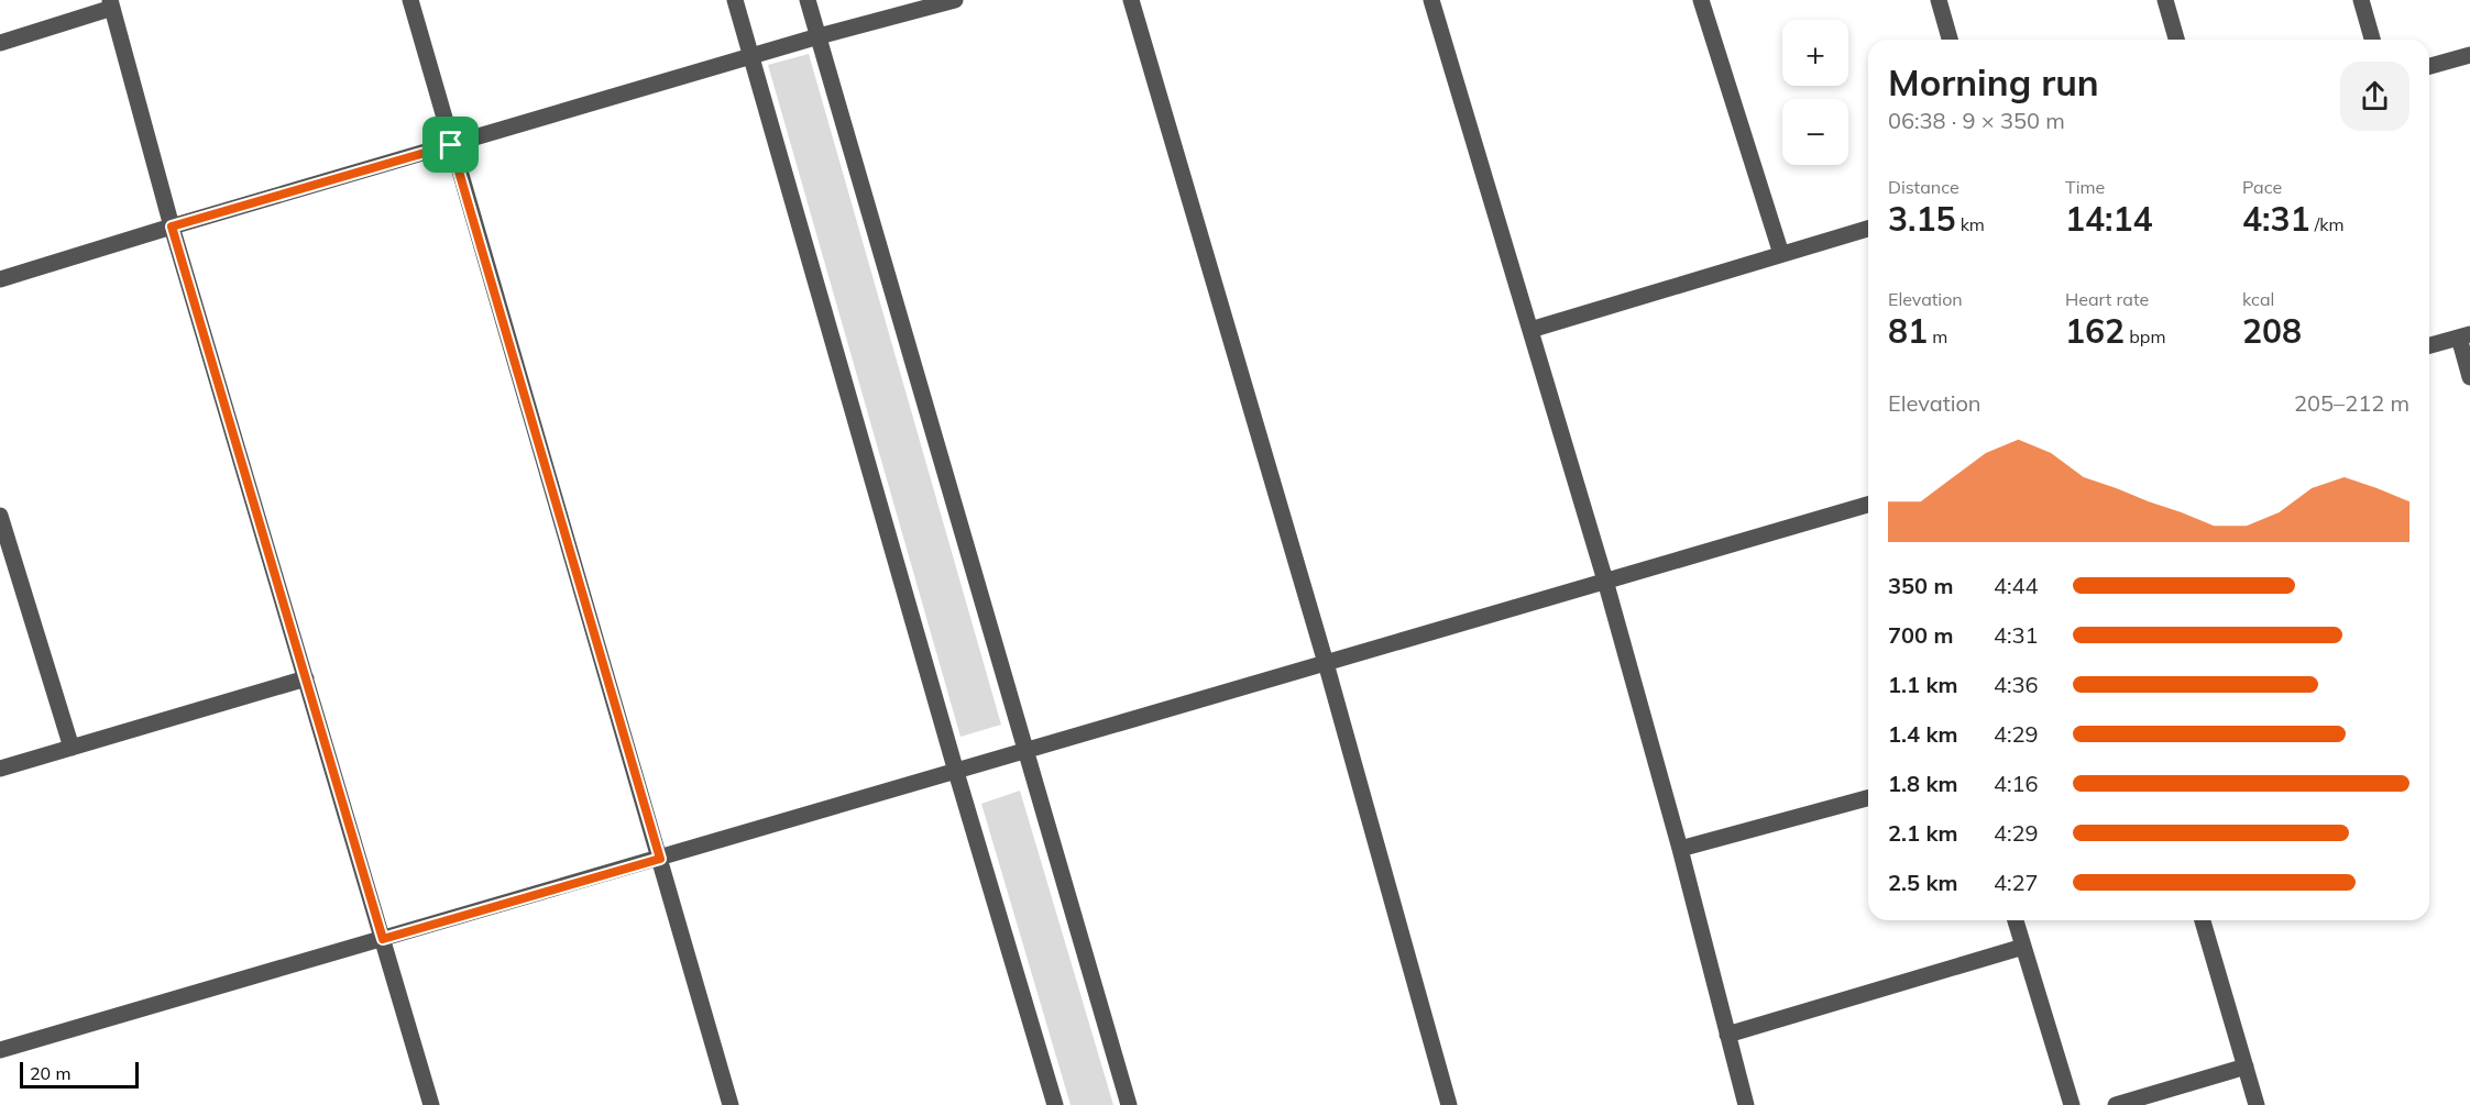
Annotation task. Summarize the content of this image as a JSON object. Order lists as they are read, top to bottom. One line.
{"scale_bar":"20 m","page":{"map_buttons":["+","−"],"heading":["Morning run","06:38 · 9 × 350 m"],"stats":[["Distance","3.15 km"],["Time","14:14"],["Pace","4:31 /km"],["Elevation","81 m"],["Heart rate","162 bpm"],["kcal","208"]],"chart":["Elevation","205–212 m"],"list":[{"name":"350 m","note":"4:44"},{"name":"700 m","note":"4:31"},{"name":"1.1 km","note":"4:36"},{"name":"1.4 km","note":"4:29"},{"name":"1.8 km","note":"4:16"},{"name":"2.1 km","note":"4:29"},{"name":"2.5 km","note":"4:27"}],"scale":"20 m"}}
